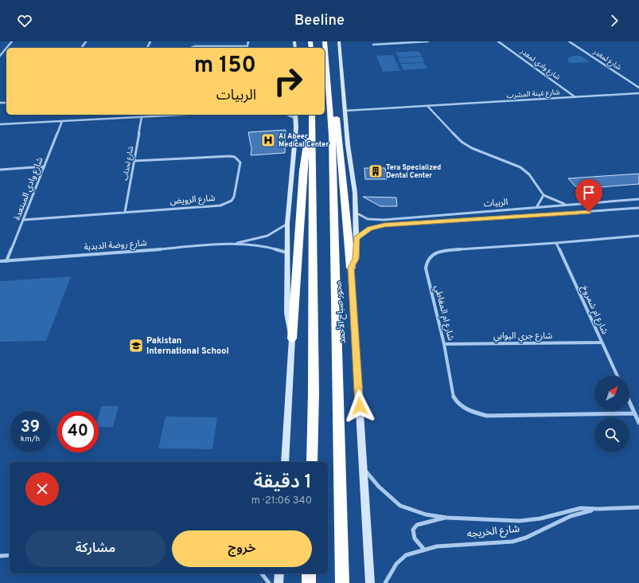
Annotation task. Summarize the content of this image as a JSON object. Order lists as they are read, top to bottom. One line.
{"streets":{"highway":["محور صباح الأحمد"],"street":["شارع لمغدر","شارع وادي لمغدر","شارع غينة المشرب","شارع لحداب","شارع وادي المبتعدة","شارع الرويض","الربيات","شارع روضة الدبدبة","شارع ام شمروخ","شارع ام المغاطي","شارع جري اليوابي","شارع الخريجه"]},"crossings":[["شارع وادي لمغدر","شارع غينة المشرب"],["شارع غينة المشرب","محور صباح الأحمد"],["شارع لحداب","شارع الرويض"],["شارع وادي المبتعدة","شارع الرويض"],["شارع وادي المبتعدة","شارع روضة الدبدبة"],["الربيات","محور صباح الأحمد"],["شارع ام شمروخ","شارع ام المغاطي"],["شارع ام شمروخ","شارع جري اليوابي"],["محور صباح الأحمد","شارع الخريجه"],["شارع ام المغاطي","شارع جري اليوابي"]],"places":{"hospital":["Al Abeer Medical Center"],"building":["Tera Specialized Dental Center"],"school or university":["Pakistan International School"]},"north":"top right","page":{"header":"Beeline","turn":["150 m","الربيات"],"speed":"39 km/h","limit":"40","heading":["1 دقيقة","340 m · 21:06"],"buttons":["خروج","مشاركة"]}}
